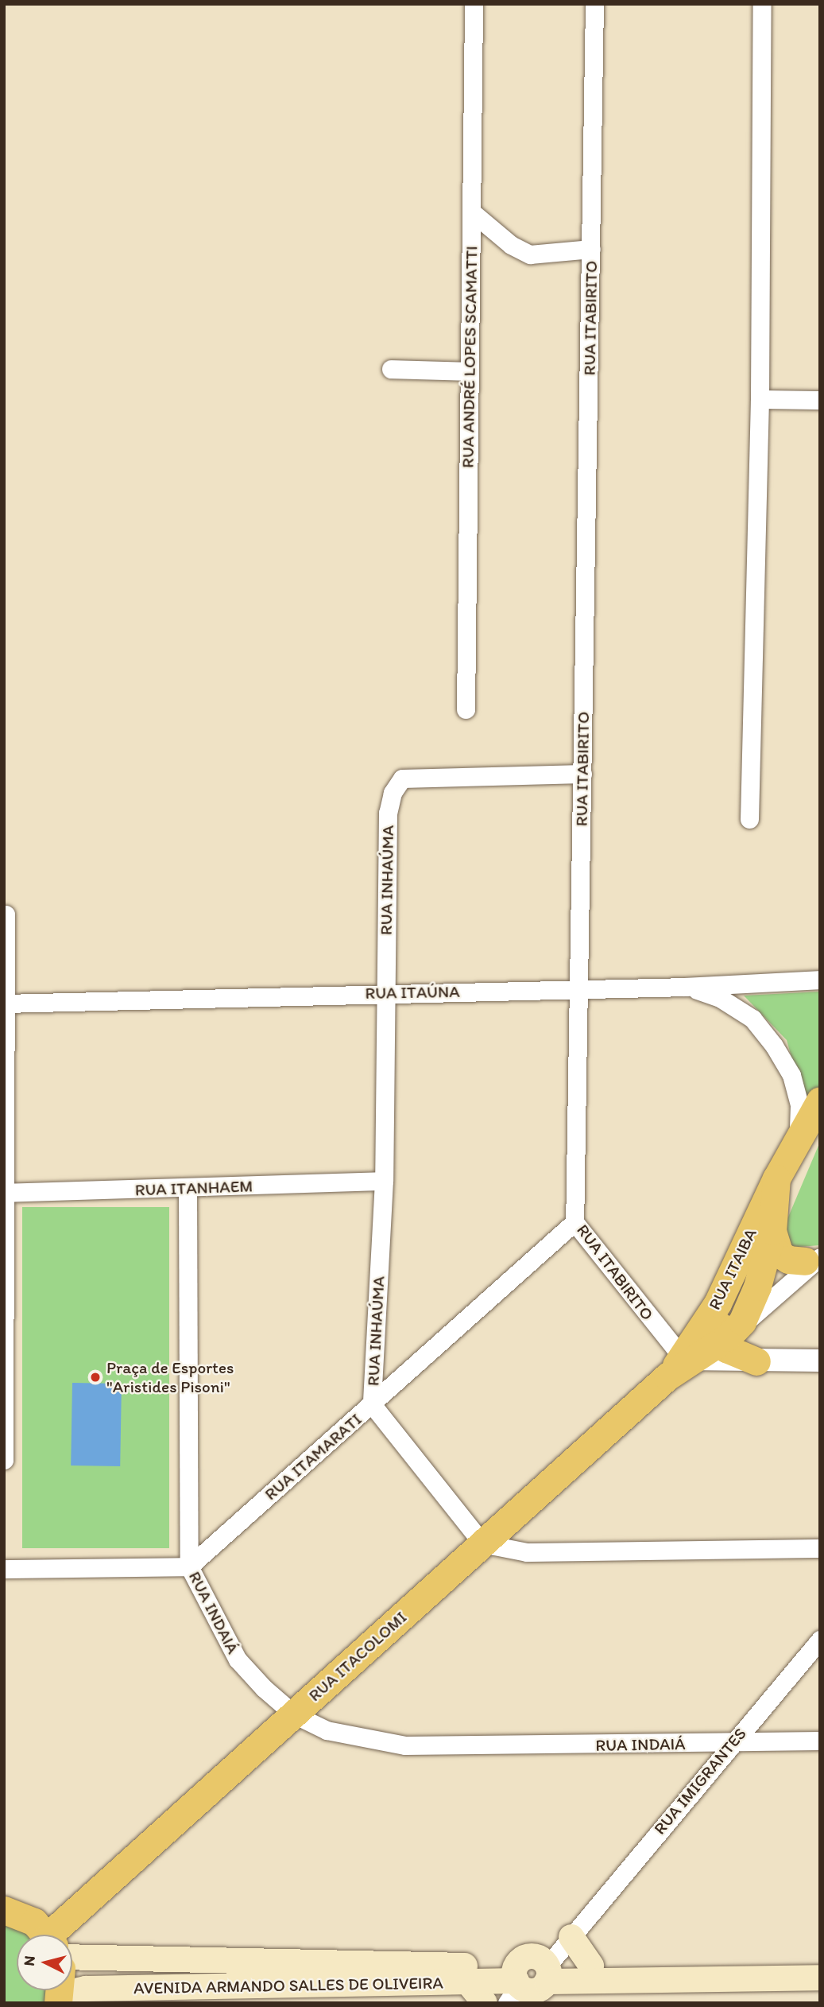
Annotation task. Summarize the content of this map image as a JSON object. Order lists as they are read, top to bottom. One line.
{"streets":{"main road":["RUA ITAIBA","RUA ITACOLOMI","AVENIDA ARMANDO SALLES DE OLIVEIRA"],"street":["RUA ITABIRITO","RUA ANDRÉ LOPES SCAMATTI","RUA INHAÚMA","RUA ITAÚNA","RUA ITANHAEM","RUA ITAMARATI","RUA INDAIÁ","RUA IMIGRANTES"]},"crossings":[["RUA ITABIRITO","RUA INHAÚMA"],["RUA ITABIRITO","RUA ITAÚNA"],["RUA ITABIRITO","RUA ITAIBA"],["RUA ITABIRITO","RUA ITAMARATI"],["RUA ITABIRITO","RUA ITACOLOMI"],["RUA INHAÚMA","RUA ITAÚNA"],["RUA INHAÚMA","RUA ITANHAEM"],["RUA INHAÚMA","RUA ITAMARATI"],["RUA INHAÚMA","RUA ITACOLOMI"],["RUA ITANHAEM","RUA INDAIÁ"],["RUA ITAIBA","RUA ITACOLOMI"],["RUA ITAMARATI","RUA INDAIÁ"],["RUA INDAIÁ","RUA ITACOLOMI"],["RUA INDAIÁ","RUA IMIGRANTES"],["RUA IMIGRANTES","AVENIDA ARMANDO SALLES DE OLIVEIRA"]],"places":["Praça de Esportes \"Aristides Pisoni\""],"north":"left"}
